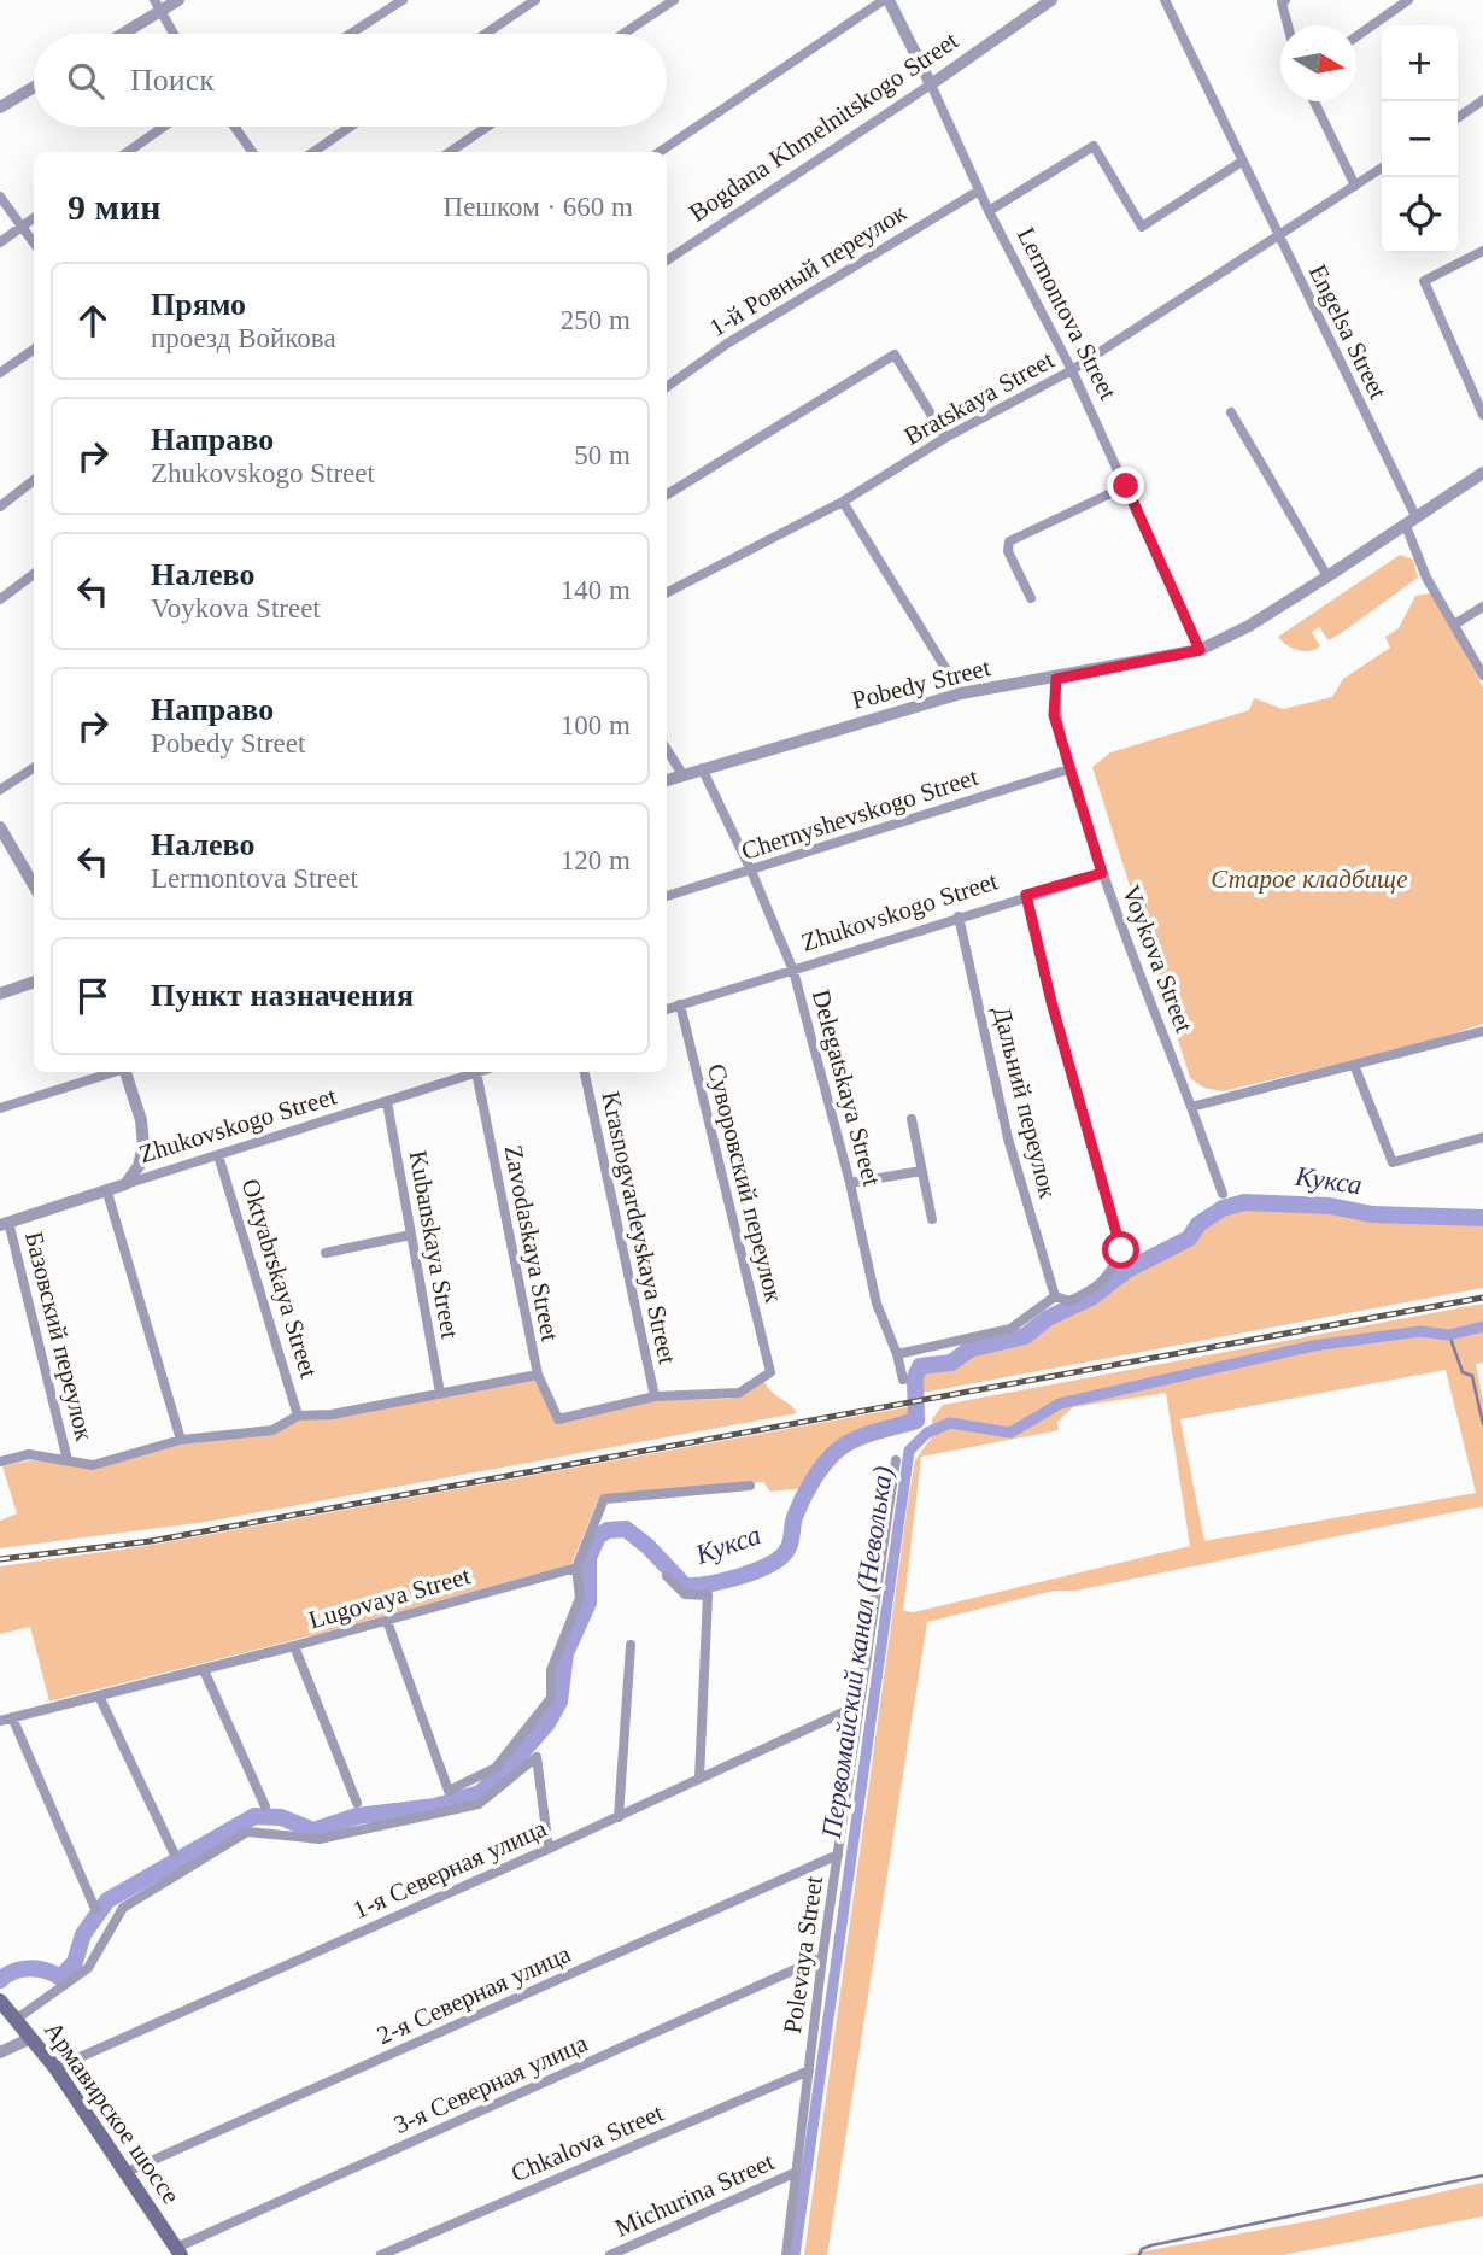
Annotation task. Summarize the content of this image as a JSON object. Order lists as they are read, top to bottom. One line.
{"streets":{"main road":["Армавирское шоссе"],"street":["Bogdana Khmelnitskogo Street","1-й Ровный переулок","Lermontova Street","Engelsa Street","Bratskaya Street","Pobedy Street","Chernyshevskogo Street","Zhukovskogo Street","Voykova Street","Delegatskaya Street","Дальний переулок","Суворовский переулок","Krasnogvardeyskaya Street","Zavodaskaya Street","Kubanskaya Street","Oktyabrskaya Street","Базовский переулок","Lugovaya Street","1-я Северная улица","Polevaya Street","2-я Северная улица","3-я Северная улица","Chkalova Street","Michurina Street"]},"crossings":[["Bogdana Khmelnitskogo Street","Lermontova Street"],["1-й Ровный переулок","Lermontova Street"],["Lermontova Street","Bratskaya Street"],["Lermontova Street","Pobedy Street"],["Engelsa Street","Bratskaya Street"],["Engelsa Street","Pobedy Street"],["Pobedy Street","Voykova Street"],["Pobedy Street","Delegatskaya Street"],["Chernyshevskogo Street","Voykova Street"],["Chernyshevskogo Street","Delegatskaya Street"],["Zhukovskogo Street","Voykova Street"],["Zhukovskogo Street","Delegatskaya Street"],["Zhukovskogo Street","Дальний переулок"],["Zhukovskogo Street","Суворовский переулок"],["Zhukovskogo Street","Zavodaskaya Street"],["Zhukovskogo Street","Kubanskaya Street"],["Zhukovskogo Street","Oktyabrskaya Street"],["Zhukovskogo Street","Базовский переулок"],["Суворовский переулок","Krasnogvardeyskaya Street"],["Суворовский переулок","Zavodaskaya Street"],["Krasnogvardeyskaya Street","Zavodaskaya Street"],["1-я Северная улица","Polevaya Street"],["1-я Северная улица","Армавирское шоссе"],["Polevaya Street","2-я Северная улица"],["Polevaya Street","3-я Северная улица"],["Polevaya Street","Chkalova Street"],["Polevaya Street","Michurina Street"],["2-я Северная улица","Армавирское шоссе"],["3-я Северная улица","Армавирское шоссе"]],"water":["Кукса","Первомайский канал (Неволька)"],"parks":["Старое кладбище"],"north":"right","page":{"map_buttons":["+","−"],"search":"Поиск","heading":["9 мин","Пешком · 660 m"],"list":[["Прямо","проезд Войкова","250 m"],["Направо","Zhukovskogo Street","50 m"],["Налево","Voykova Street","140 m"],["Направо","Pobedy Street","100 m"],["Налево","Lermontova Street","120 m"],"Пункт назначения"]}}
